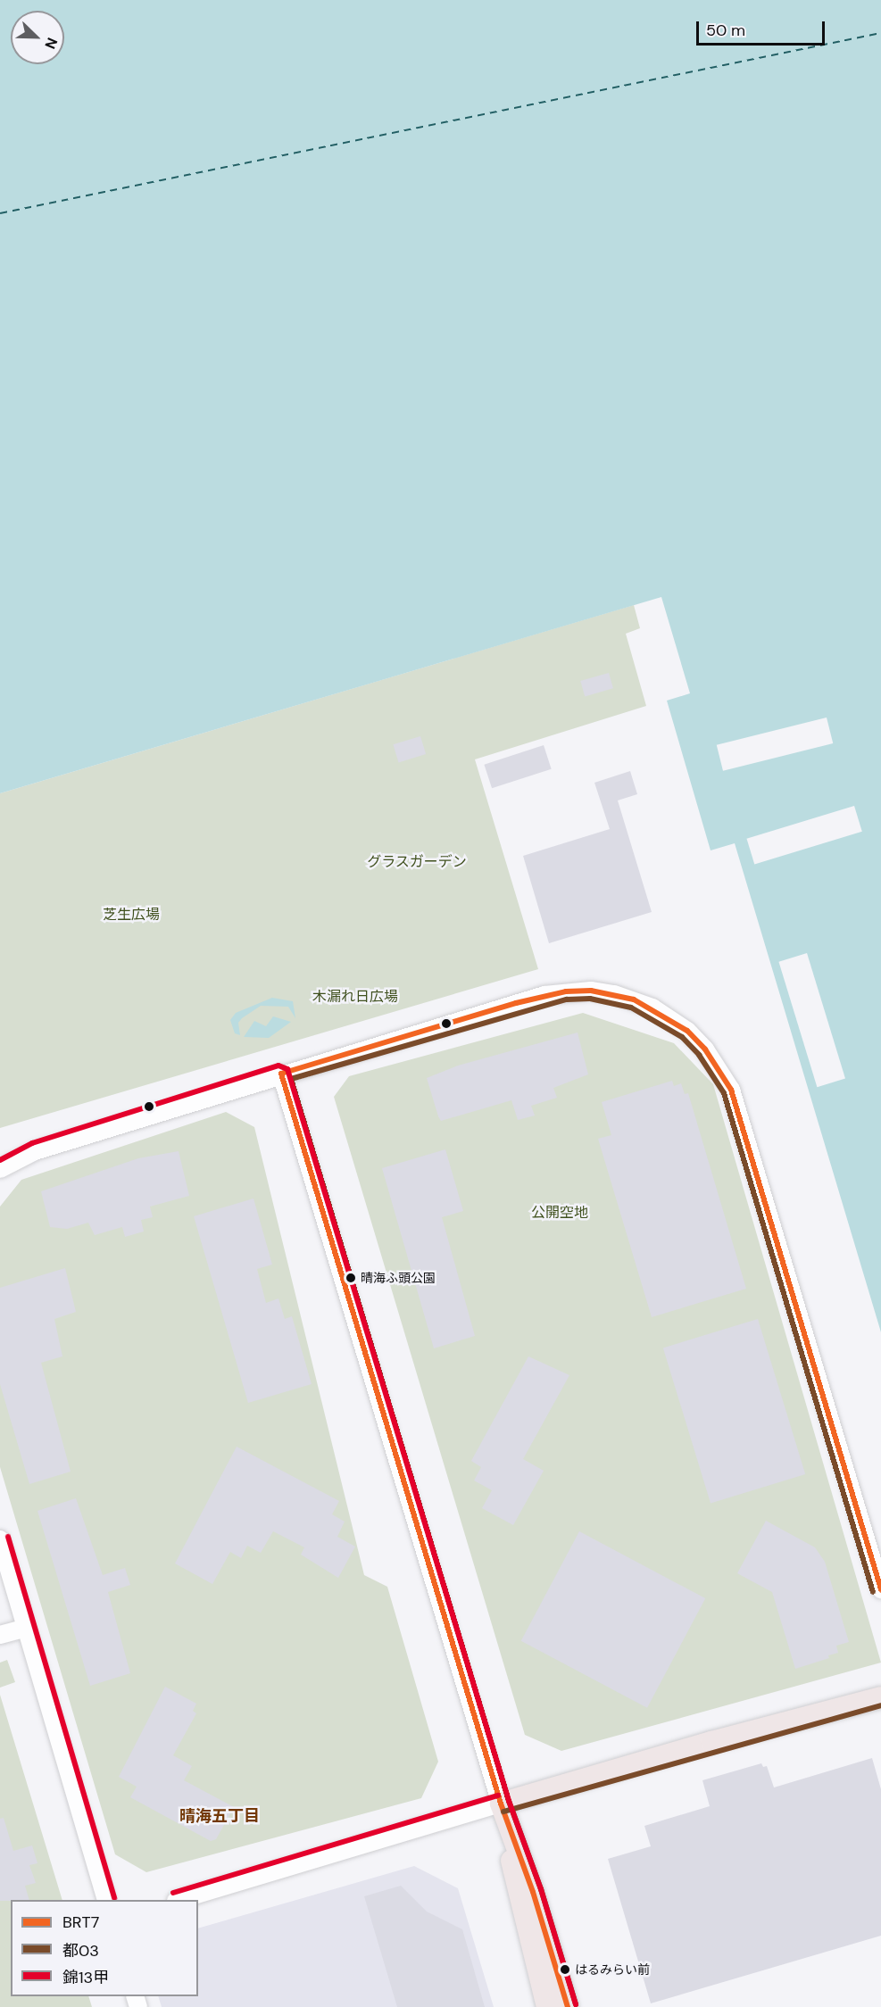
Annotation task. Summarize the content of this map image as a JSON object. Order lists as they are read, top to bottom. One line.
{"districts":["晴海五丁目"],"parks":["グラスガーデン","芝生広場","木漏れ日広場","公開空地"],"places":["晴海ふ頭公園","はるみらい前"],"lines":["transit line BRT7","transit line 都03","transit line 錦13甲"],"legend":["BRT7","都03","錦13甲"],"scale_bar":"50 m","north":"bottom right"}
